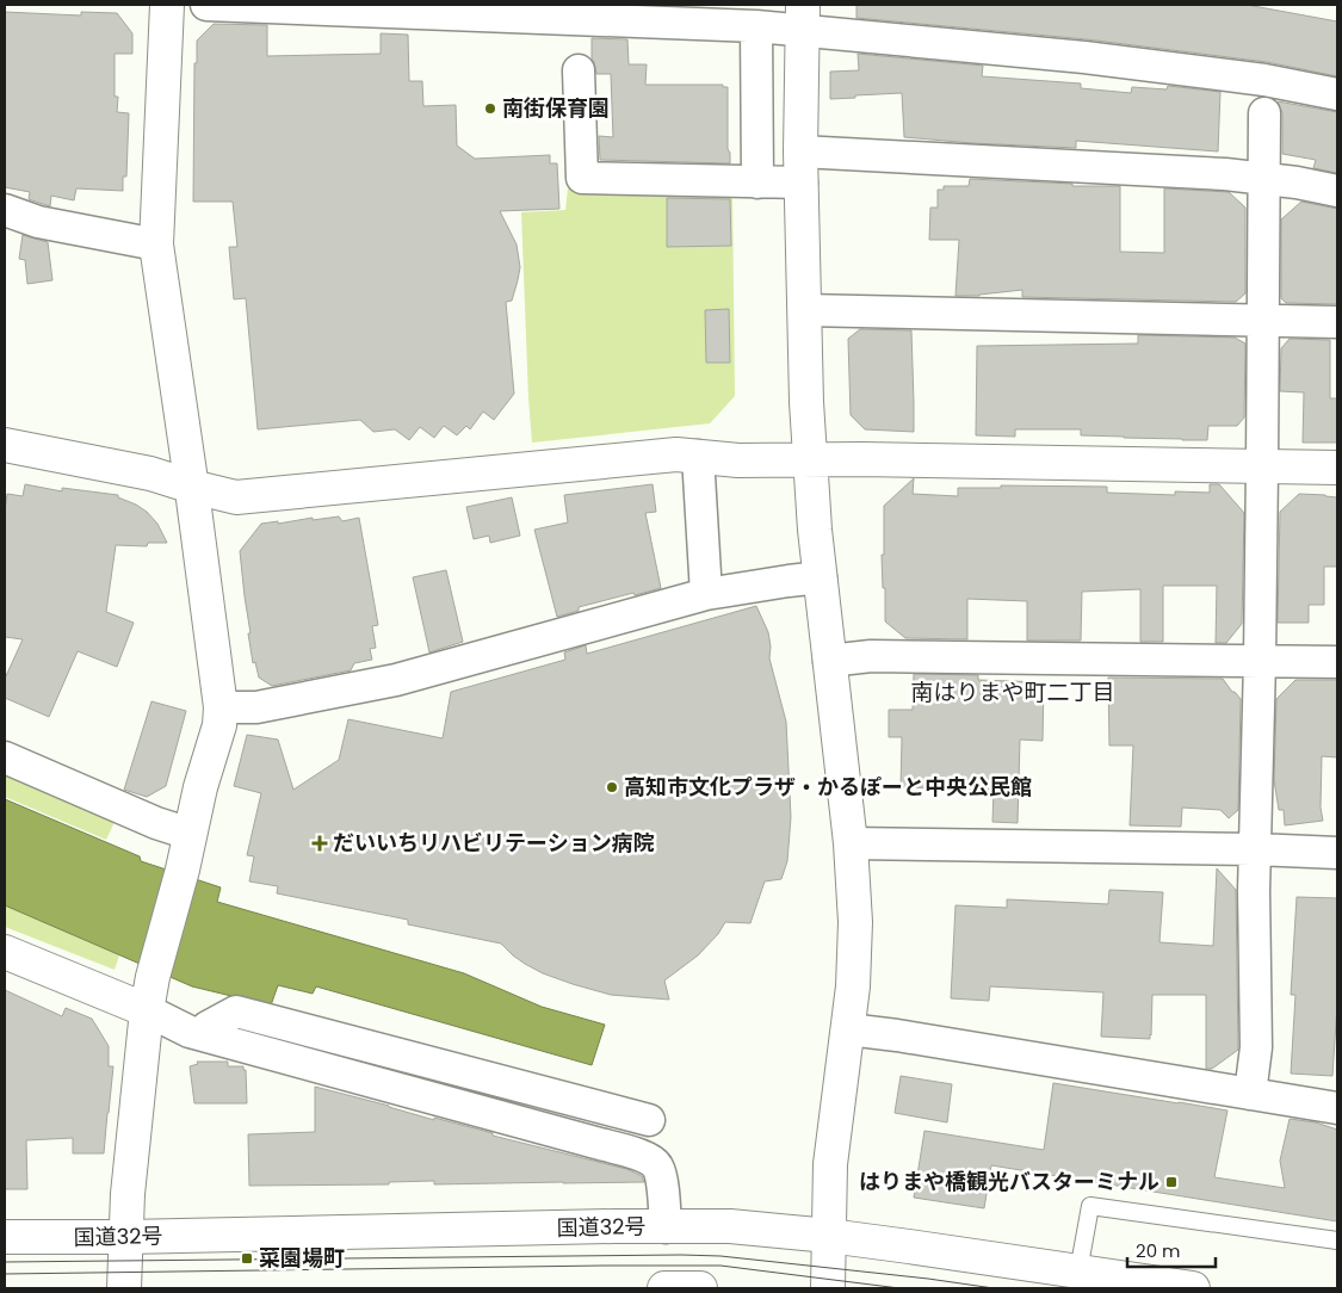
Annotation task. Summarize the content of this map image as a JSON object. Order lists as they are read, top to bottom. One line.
{"streets":{"main road":["国道32号"]},"districts":["南はりまや町二丁目"],"places":{"other":["南街保育園","高知市文化プラザ・かるぽーと中央公民館"],"health":["だいいちリハビリテーション病院"],"transit":["はりまや橋観光バスターミナル","菜園場町"]},"scale_bar":"20 m"}
